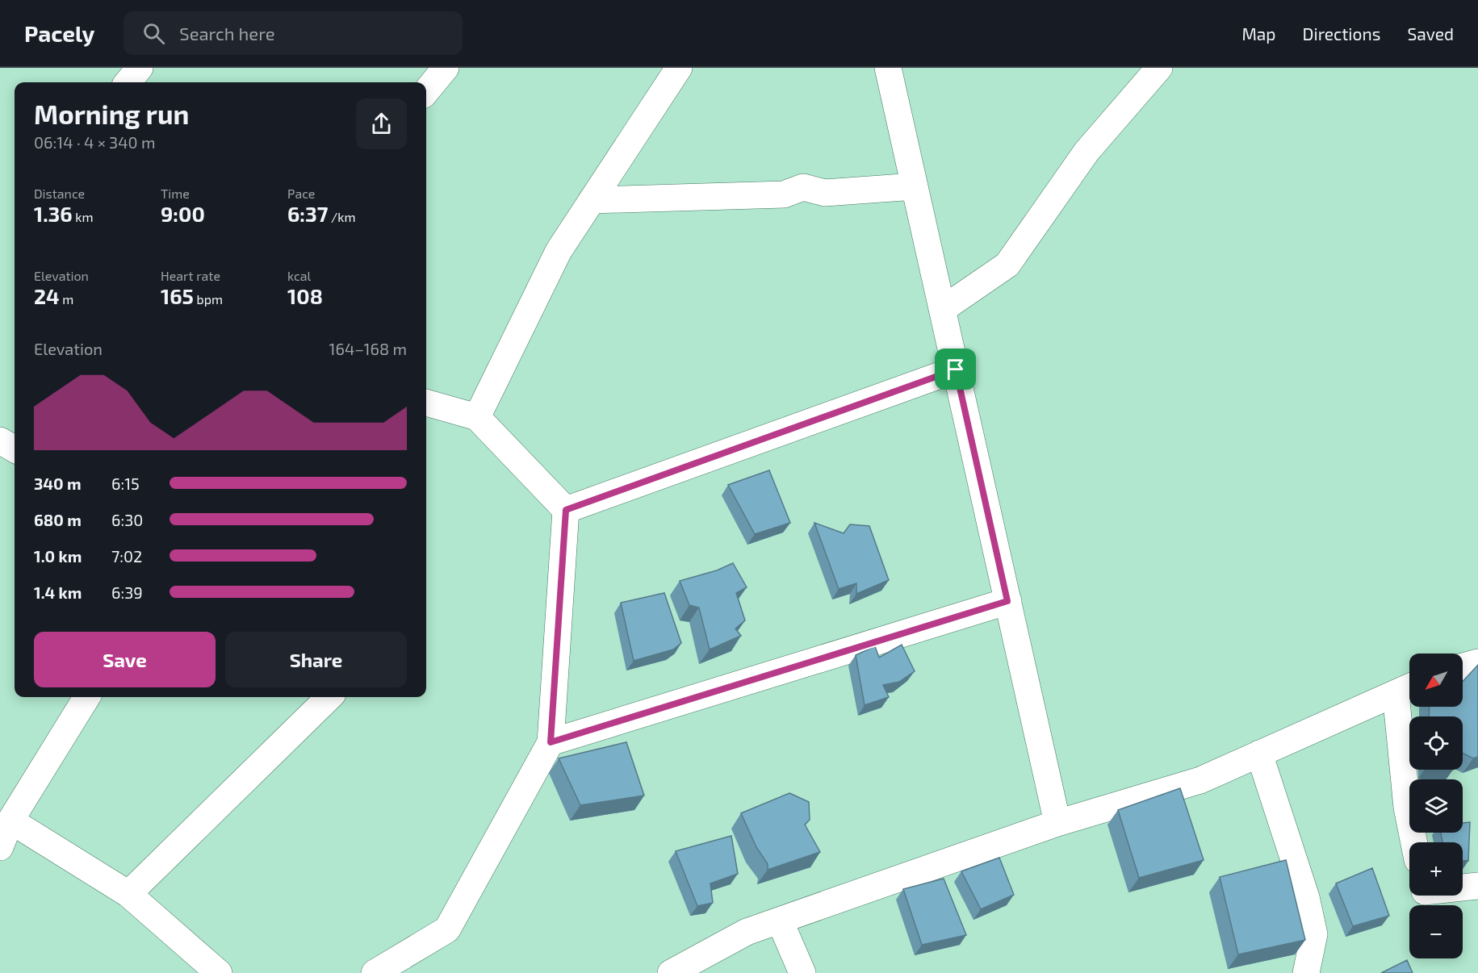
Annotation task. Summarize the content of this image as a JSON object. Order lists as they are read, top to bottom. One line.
{"north":"bottom left","page":{"header":"Pacely","search":"Search here","nav":["Map","Directions","Saved"],"heading":["Morning run","06:14 · 4 × 340 m"],"stats":[["Distance","1.36 km"],["Time","9:00"],["Pace","6:37 /km"],["Elevation","24 m"],["Heart rate","165 bpm"],["kcal","108"]],"chart":["Elevation","164–168 m"],"list":[{"name":"340 m","note":"6:15"},{"name":"680 m","note":"6:30"},{"name":"1.0 km","note":"7:02"},{"name":"1.4 km","note":"6:39"}],"buttons":["Save","Share"],"map_buttons":["+","−"]}}
